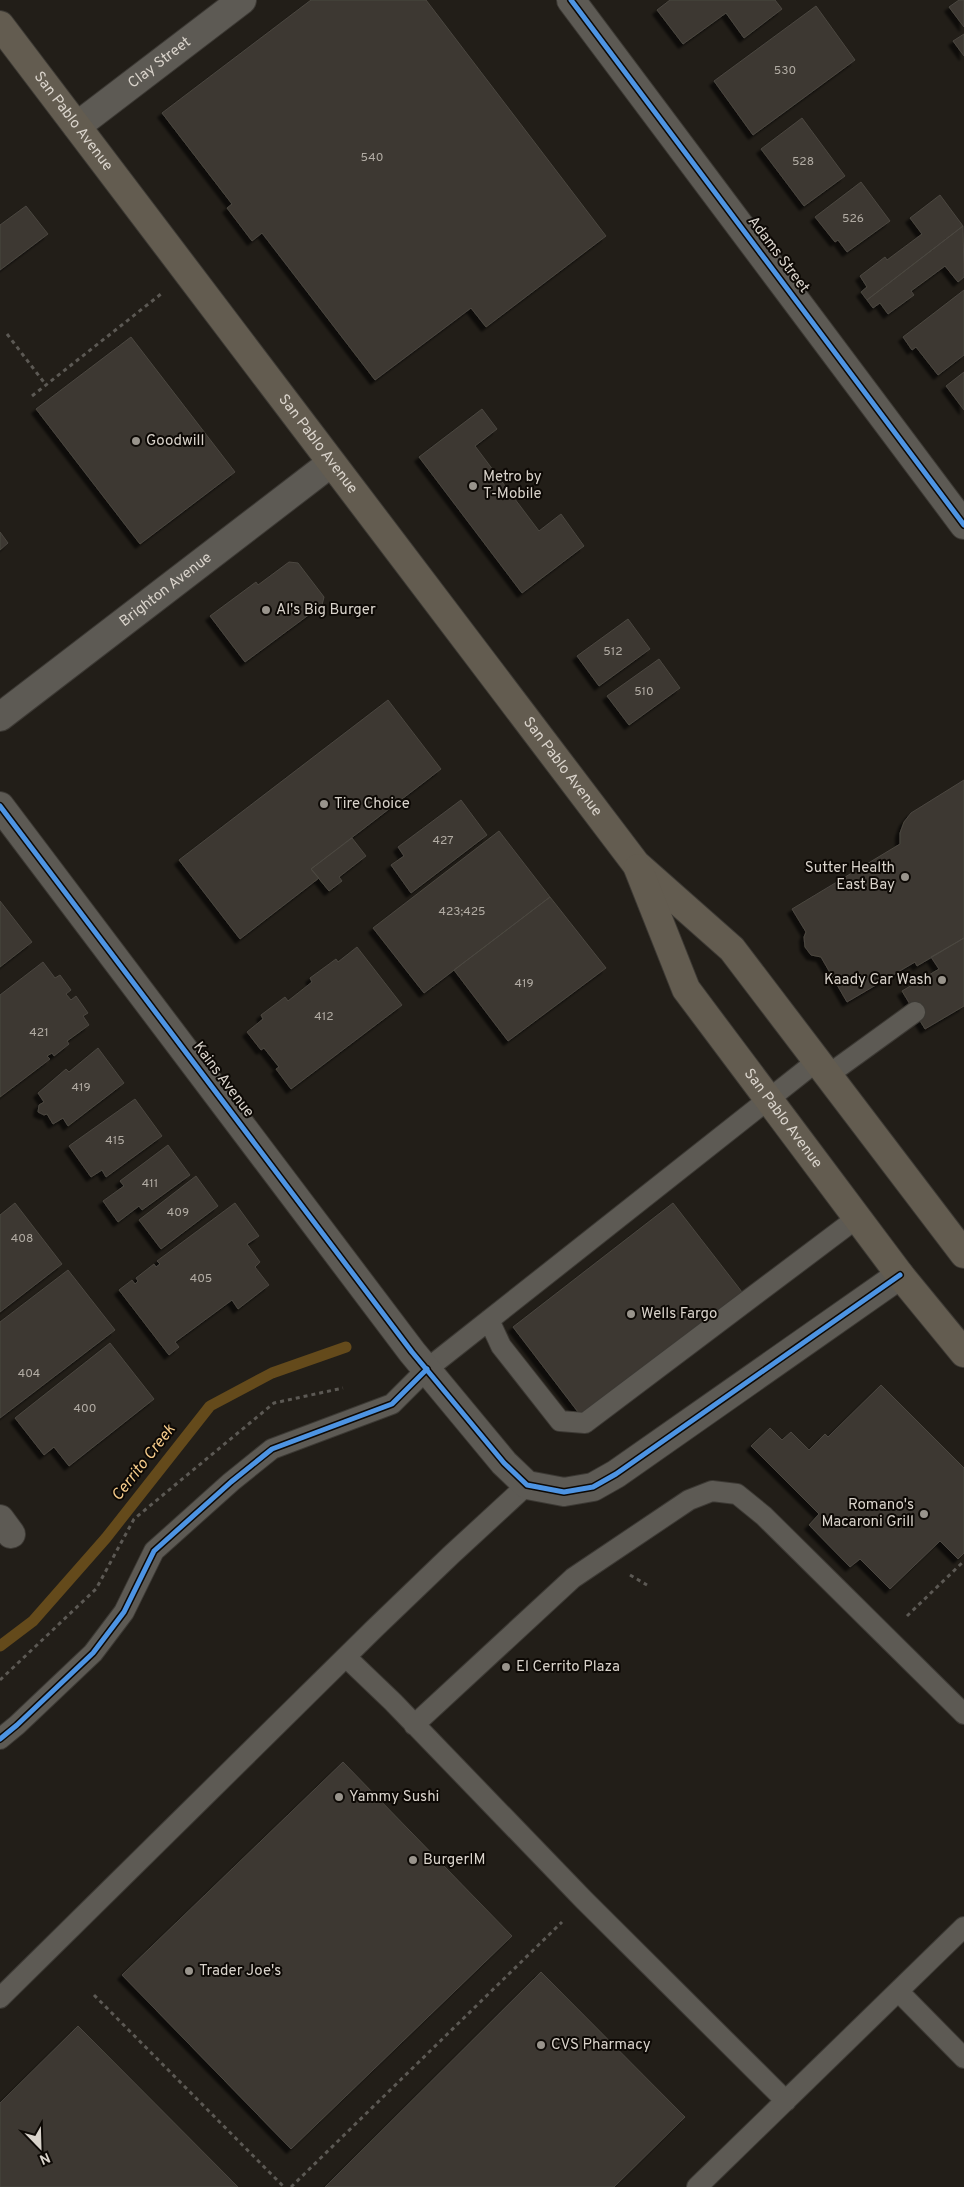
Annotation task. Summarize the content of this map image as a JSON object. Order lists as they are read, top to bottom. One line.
{"streets":{"main road":["San Pablo Avenue"],"street":["Clay Street","Adams Street","Brighton Avenue","Kains Avenue"]},"crossings":[["Clay Street","San Pablo Avenue"],["San Pablo Avenue","Brighton Avenue"]],"water":["Cerrito Creek"],"places":["Goodwill","Metro by T-Mobile","Al's Big Burger","Tire Choice","Sutter Health East Bay","Kaady Car Wash","Wells Fargo","Romano's Macaroni Grill","El Cerrito Plaza","Yammy Sushi","BurgerIM","Trader Joe's","CVS Pharmacy"],"house_numbers":["530","540","528","526","512","510","427","423;425","419","412","421","419","415","411","409","408","405","404","400"],"north":"bottom right"}
